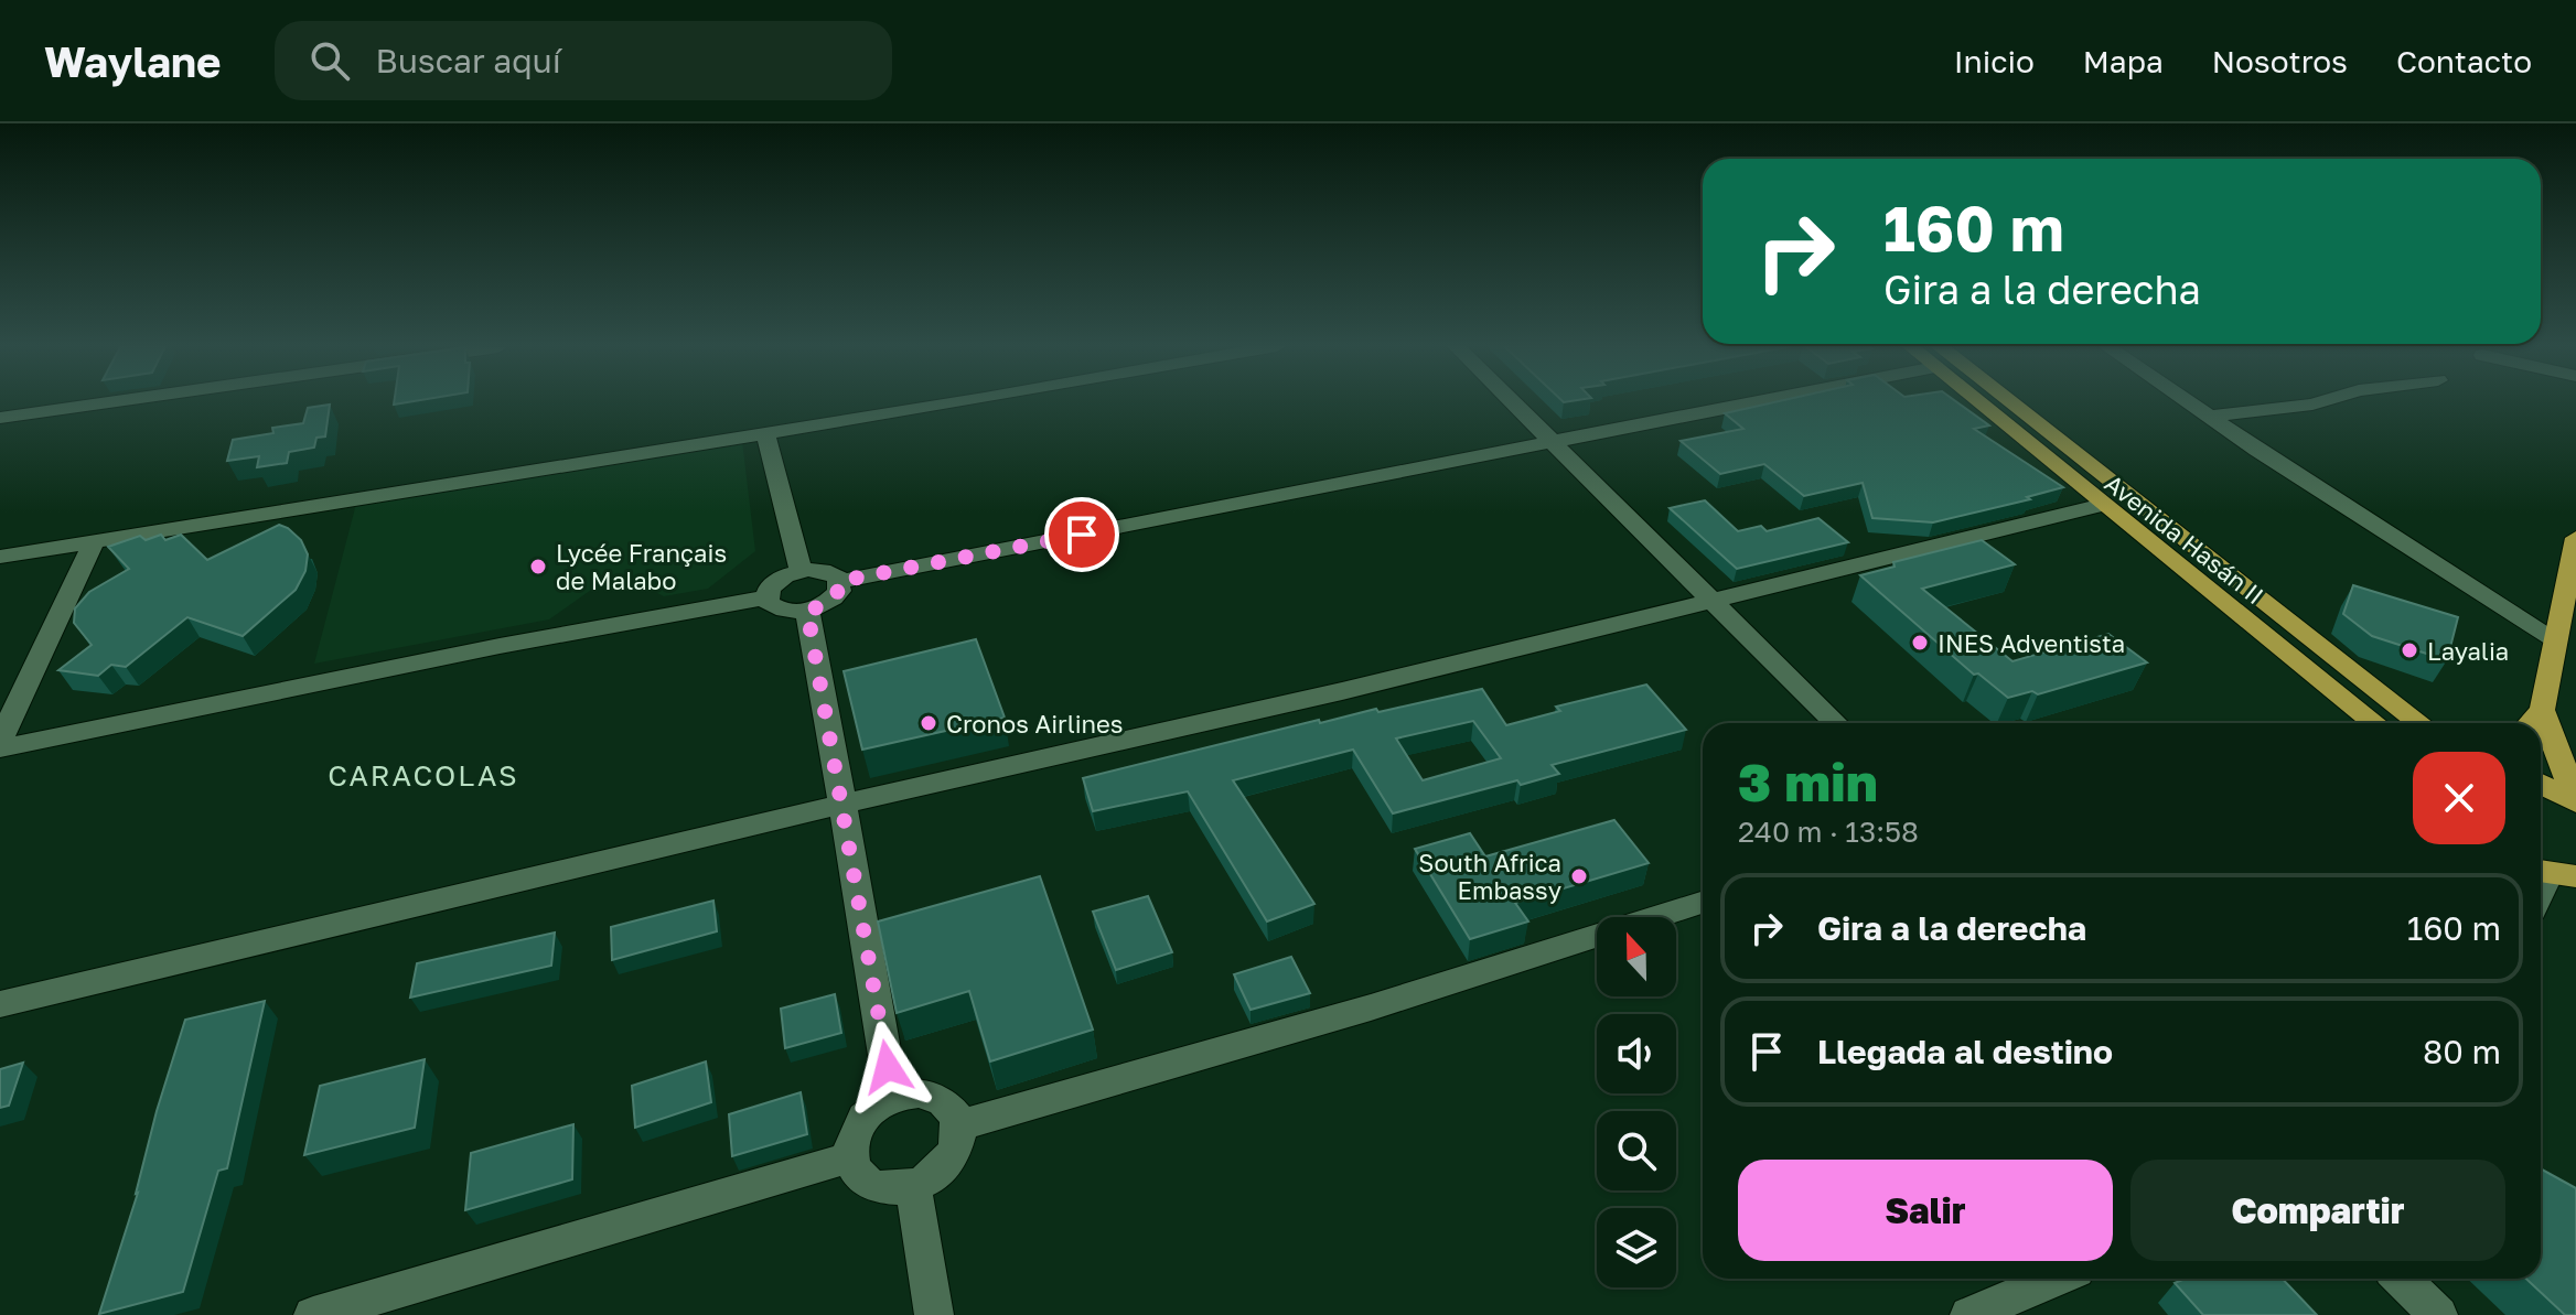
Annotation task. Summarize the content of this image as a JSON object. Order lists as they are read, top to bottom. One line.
{"streets":{"main road":["Avenida Hasán II"]},"districts":["CARACOLAS"],"places":["Lycée Français de Malabo","INES Adventista","Layalia","Cronos Airlines","South Africa Embassy"],"north":"top","page":{"header":"Waylane","search":"Buscar aquí","nav":["Inicio","Mapa","Nosotros","Contacto"],"turn":["160 m","Gira a la derecha"],"heading":["3 min","240 m · 13:58"],"list":[{"name":"Gira a la derecha","value":"160 m"},{"name":"Llegada al destino","value":"80 m"}],"buttons":["Salir","Compartir"]}}
